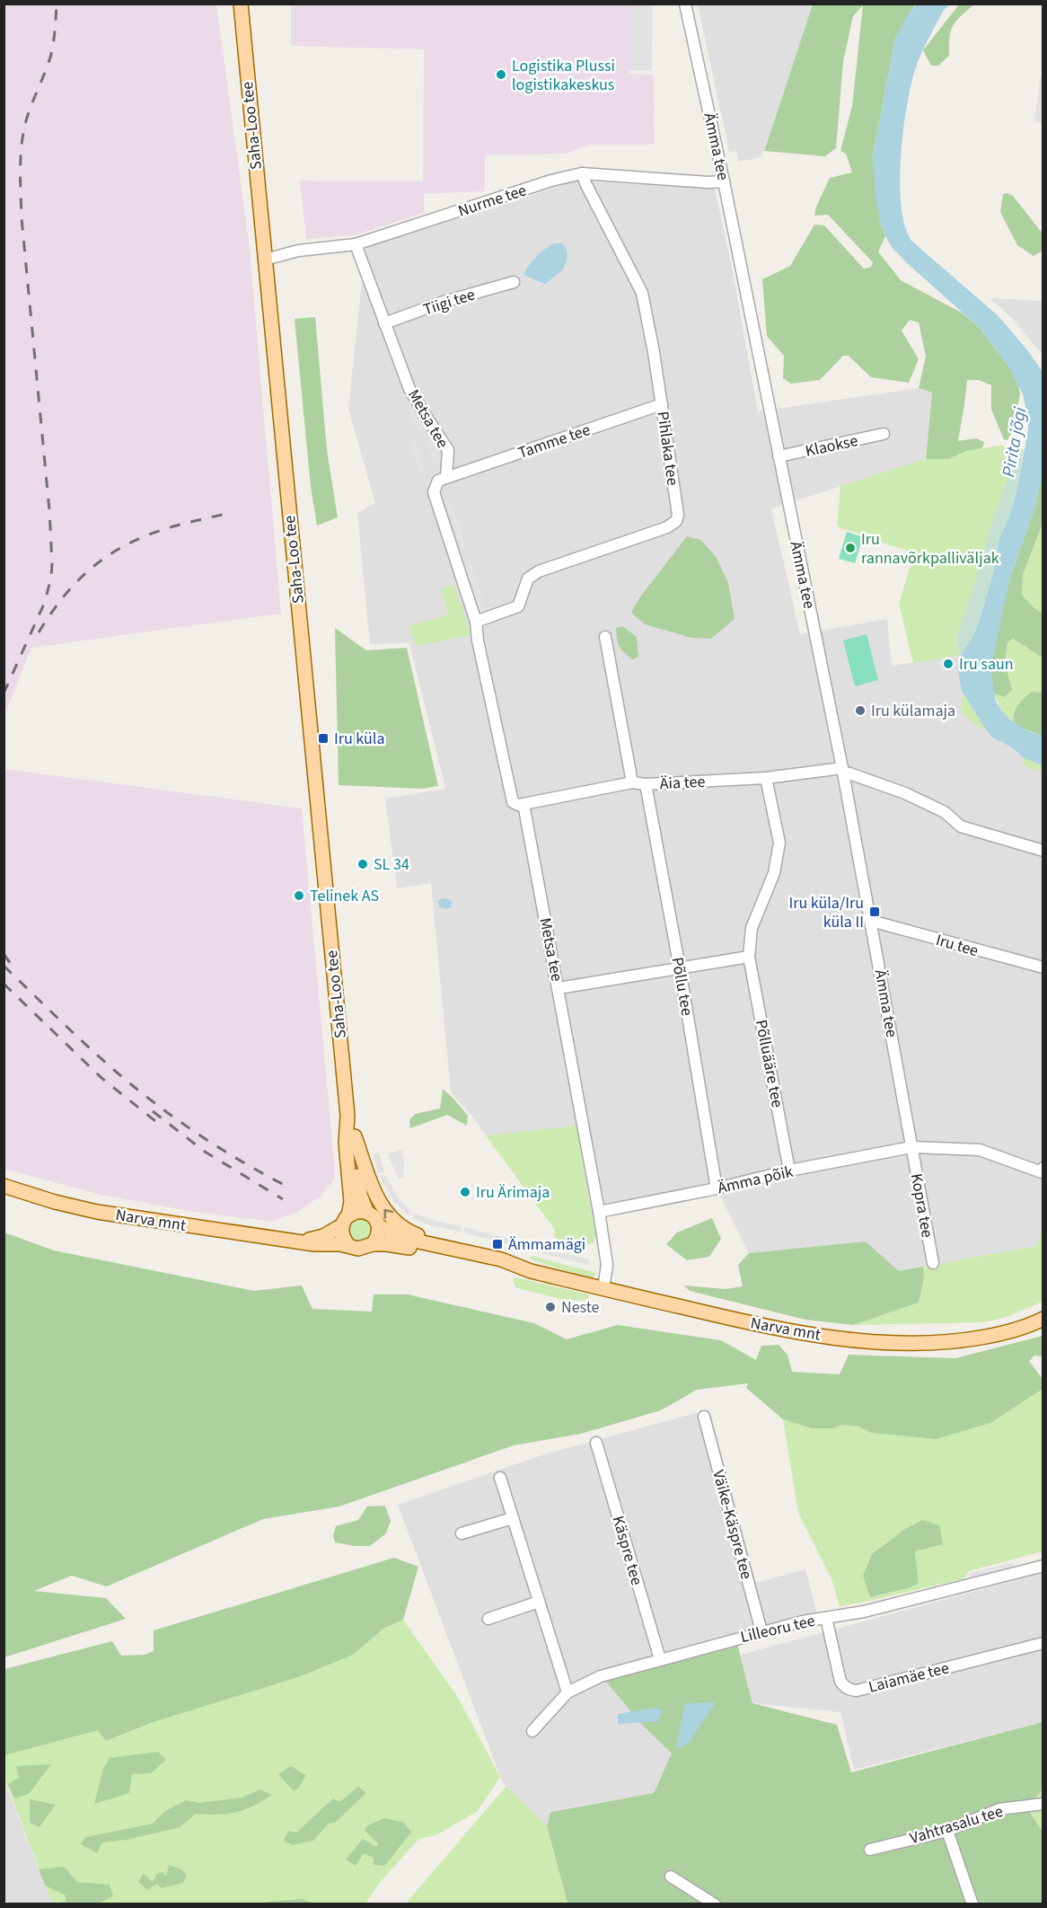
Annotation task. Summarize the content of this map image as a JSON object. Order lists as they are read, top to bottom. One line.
{"streets":{"main road":["Saha-Loo tee","Narva mnt"],"street":["Ämma tee","Nurme tee","Tiigi tee","Metsa tee","Tamme tee","Klaokse","Pihlaka tee","Äia tee","Iru tee","Põllu tee","Põlluääre tee","Ämma põik","Kopra tee","Väike-Käspre tee","Käspre tee","Lilleoru tee","Laiamäe tee","Vahtrasalu tee"]},"crossings":[["Saha-Loo tee","Nurme tee"],["Saha-Loo tee","Narva mnt"],["Ämma tee","Nurme tee"],["Ämma tee","Klaokse"],["Ämma tee","Äia tee"],["Ämma tee","Iru tee"],["Ämma tee","Ämma põik"],["Ämma tee","Kopra tee"],["Nurme tee","Metsa tee"],["Nurme tee","Pihlaka tee"],["Tiigi tee","Metsa tee"],["Metsa tee","Tamme tee"],["Metsa tee","Pihlaka tee"],["Metsa tee","Äia tee"],["Metsa tee","Ämma põik"],["Metsa tee","Narva mnt"],["Tamme tee","Pihlaka tee"],["Äia tee","Põllu tee"],["Äia tee","Põlluääre tee"],["Põllu tee","Ämma põik"],["Põlluääre tee","Ämma põik"],["Ämma põik","Kopra tee"],["Väike-Käspre tee","Lilleoru tee"],["Käspre tee","Lilleoru tee"],["Lilleoru tee","Laiamäe tee"]],"water":["Pirita jõgi"],"places":{"other":["Logistika Plussi logistikakeskus","Iru rannavõrkpalliväljak","Iru saun","Iru külamaja","SL 34","Telinek AS","Iru Ärimaja","Neste"],"transit":["Iru küla","Iru küla/Iru küla II","Ämmamägi"]}}
